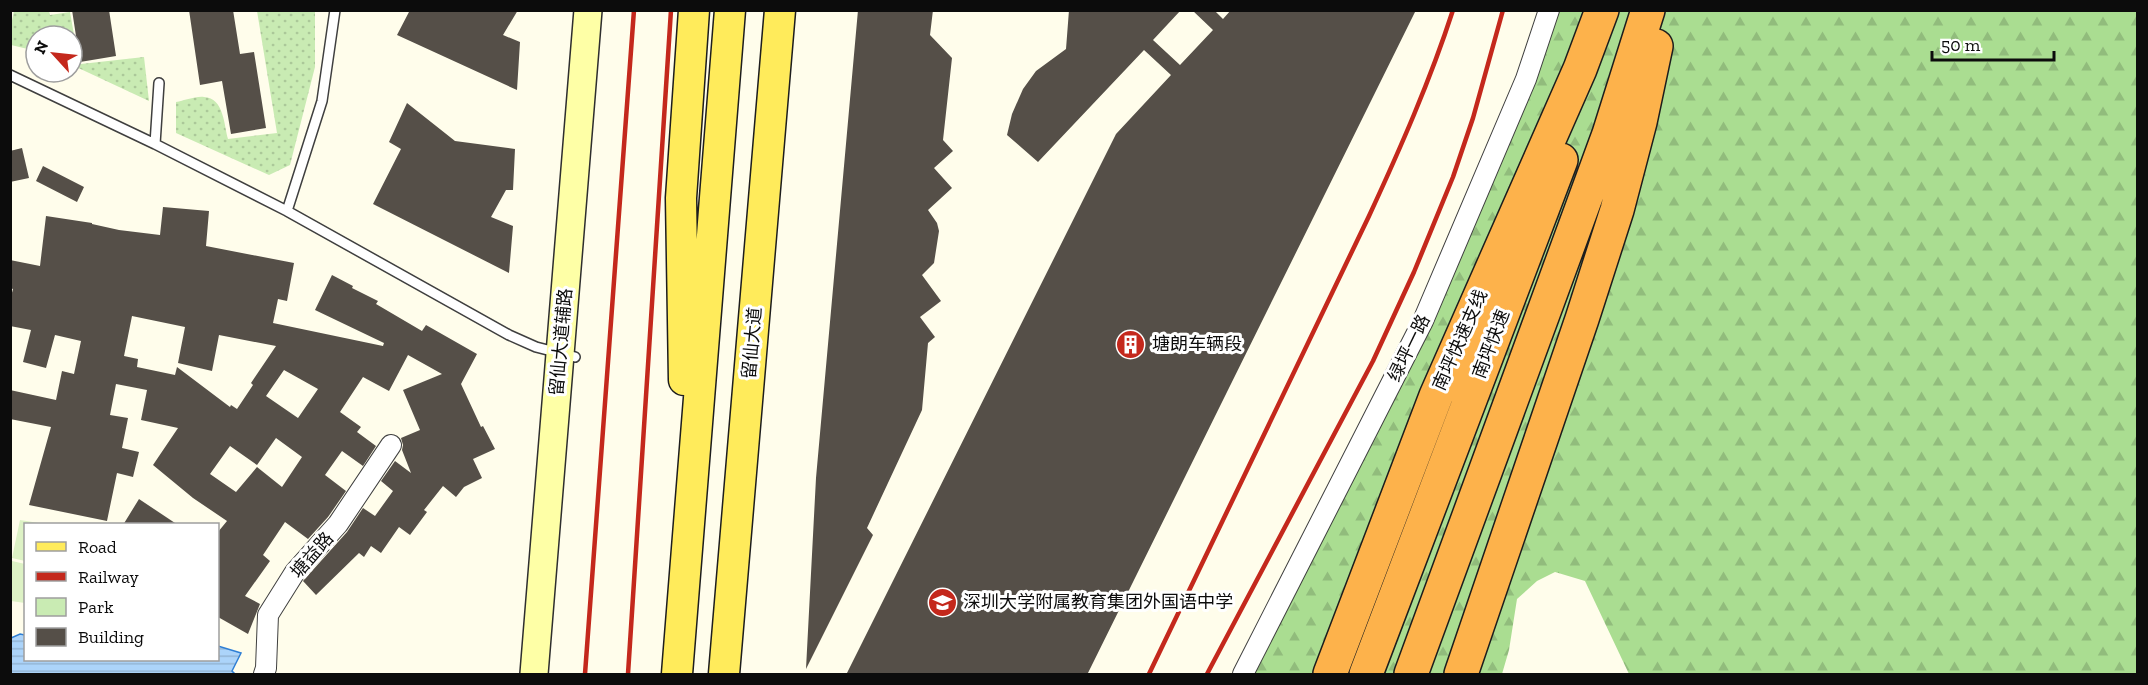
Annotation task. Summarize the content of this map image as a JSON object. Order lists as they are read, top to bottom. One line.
{"streets":{"highway":["南坪快速支线","南坪快速"],"main road":["留仙大道辅路","留仙大道"],"street":["绿坪一路","塘益路"]},"crossings":[["南坪快速支线","南坪快速"]],"places":{"building":["塘朗车辆段"],"school or university":["深圳大学附属教育集团外国语中学"]},"legend":["Road","Railway","Park","Building"],"scale_bar":"50 m","north":"top left"}
